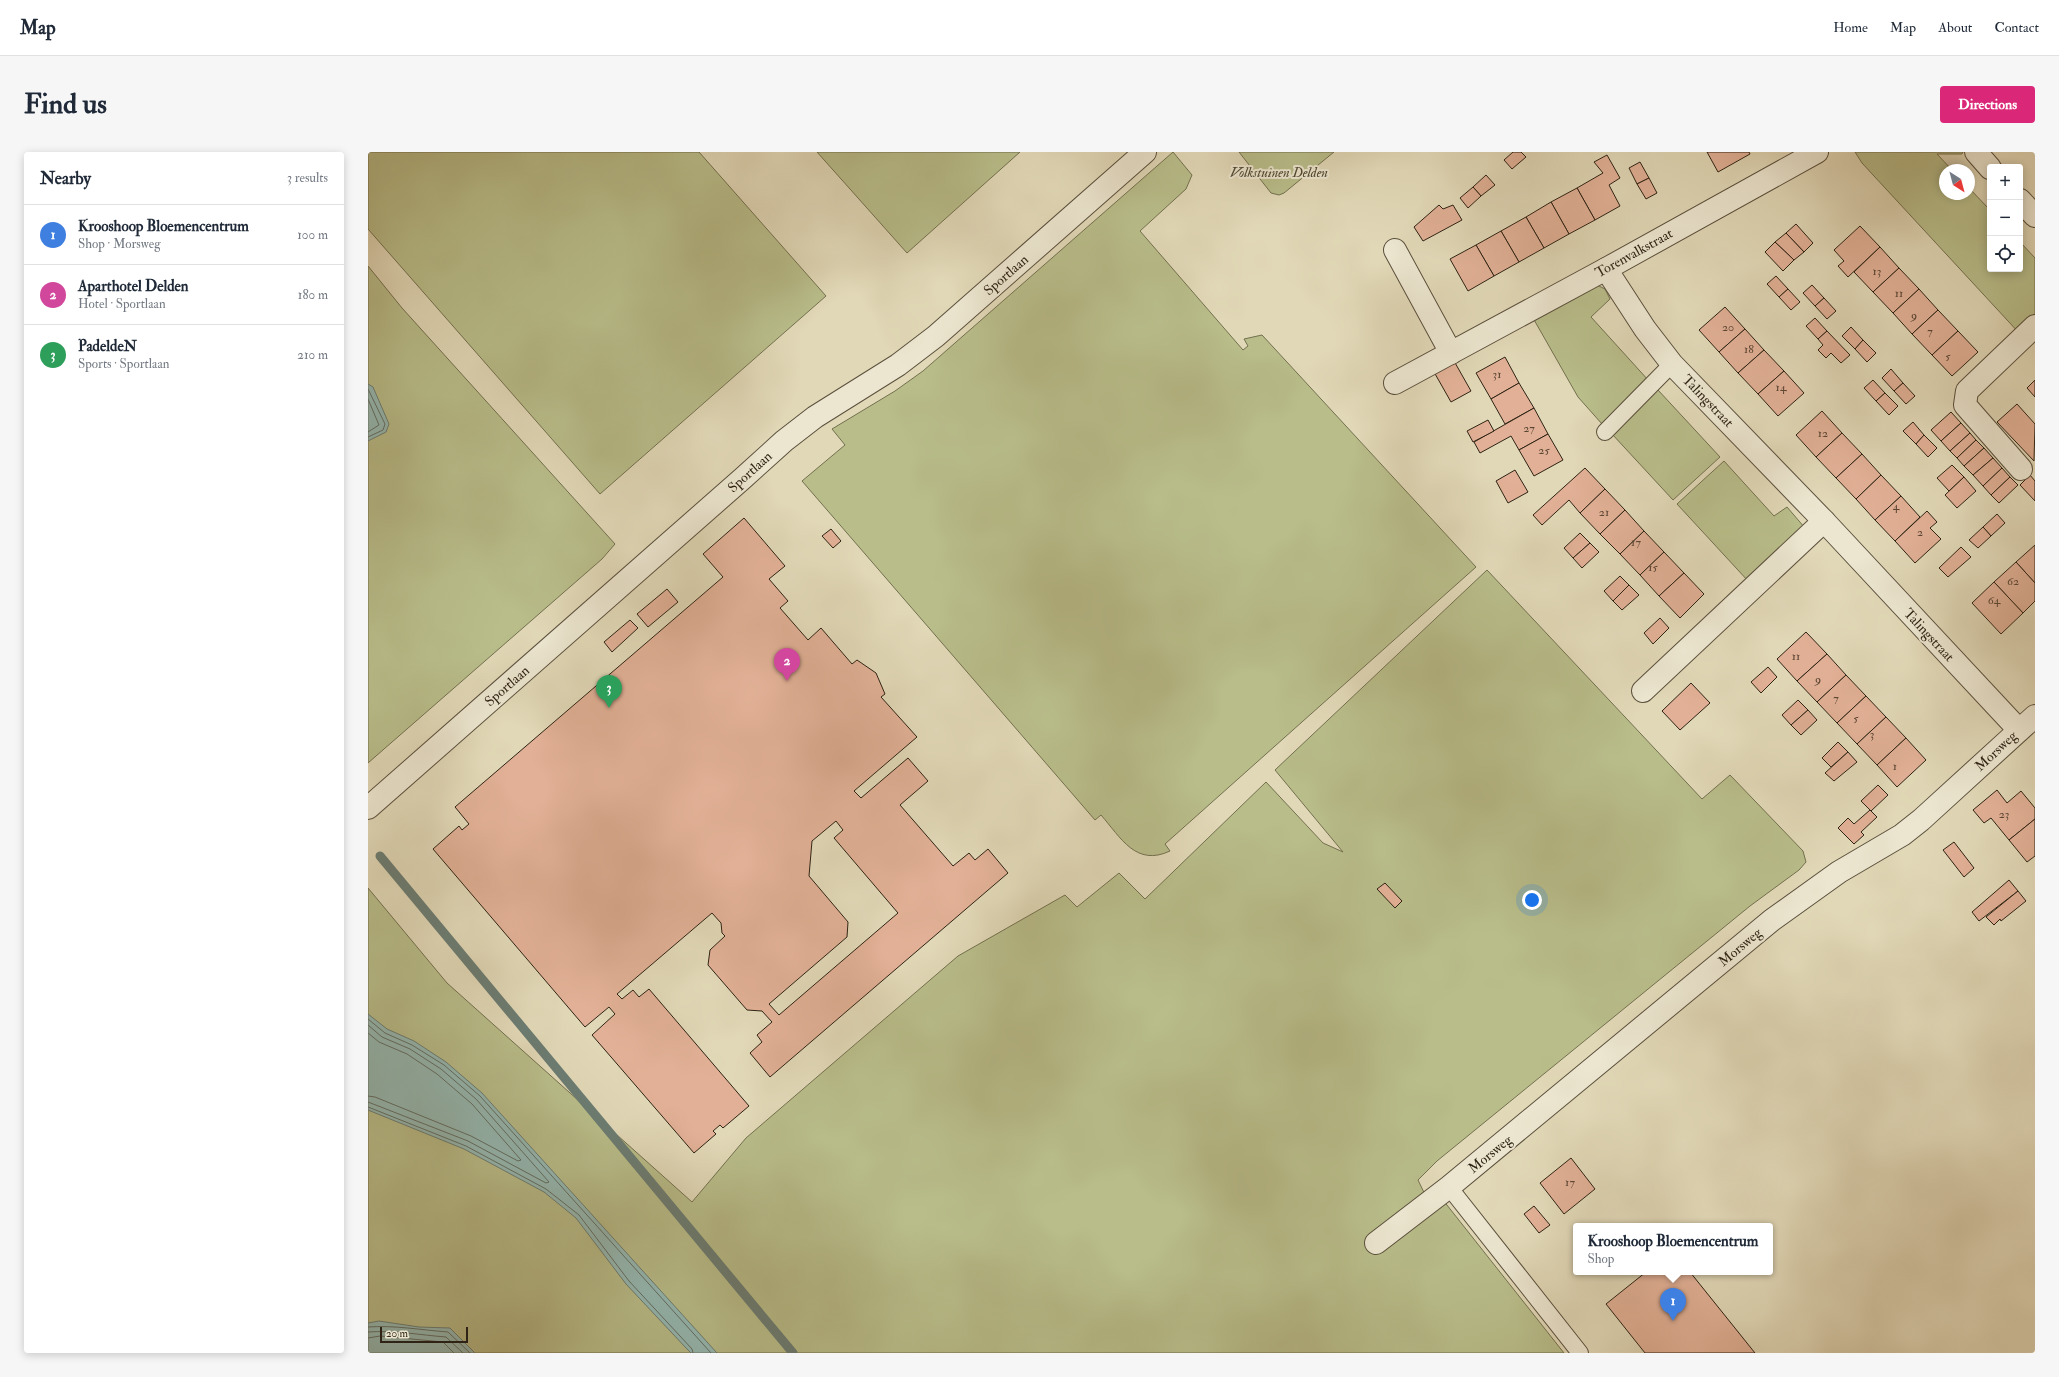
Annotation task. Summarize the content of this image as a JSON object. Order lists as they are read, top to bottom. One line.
{"streets":{"street":["Torenvalkstraat","Sportlaan","Talingstraat","Morsweg"]},"crossings":[["Torenvalkstraat","Talingstraat"],["Talingstraat","Morsweg"]],"parks":["Volkstuinen Delden"],"house_numbers":["13","11","9","20","7","18","5","31","14","27","12","25","4","21","2","17","15","62","64","11","9","7","5","3","1","23","17"],"scale_bar":"20 m","north":"bottom right","page":{"header":"Map","nav":["Home","Map","About","Contact"],"buttons":"Directions","title":"Find us","heading":["Nearby","3 results"],"map_buttons":["+","−"],"list":[{"mark":"1","name":"Krooshoop Bloemencentrum","note":"Shop · Morsweg","value":"100 m"},{"mark":"2","name":"Aparthotel Delden","note":"Hotel · Sportlaan","value":"180 m"},{"mark":"3","name":"PadeldeN","note":"Sports · Sportlaan","value":"210 m"}],"pins":["2","3","1"],"popup":["Krooshoop Bloemencentrum","Shop"],"scale":"20 m"}}
